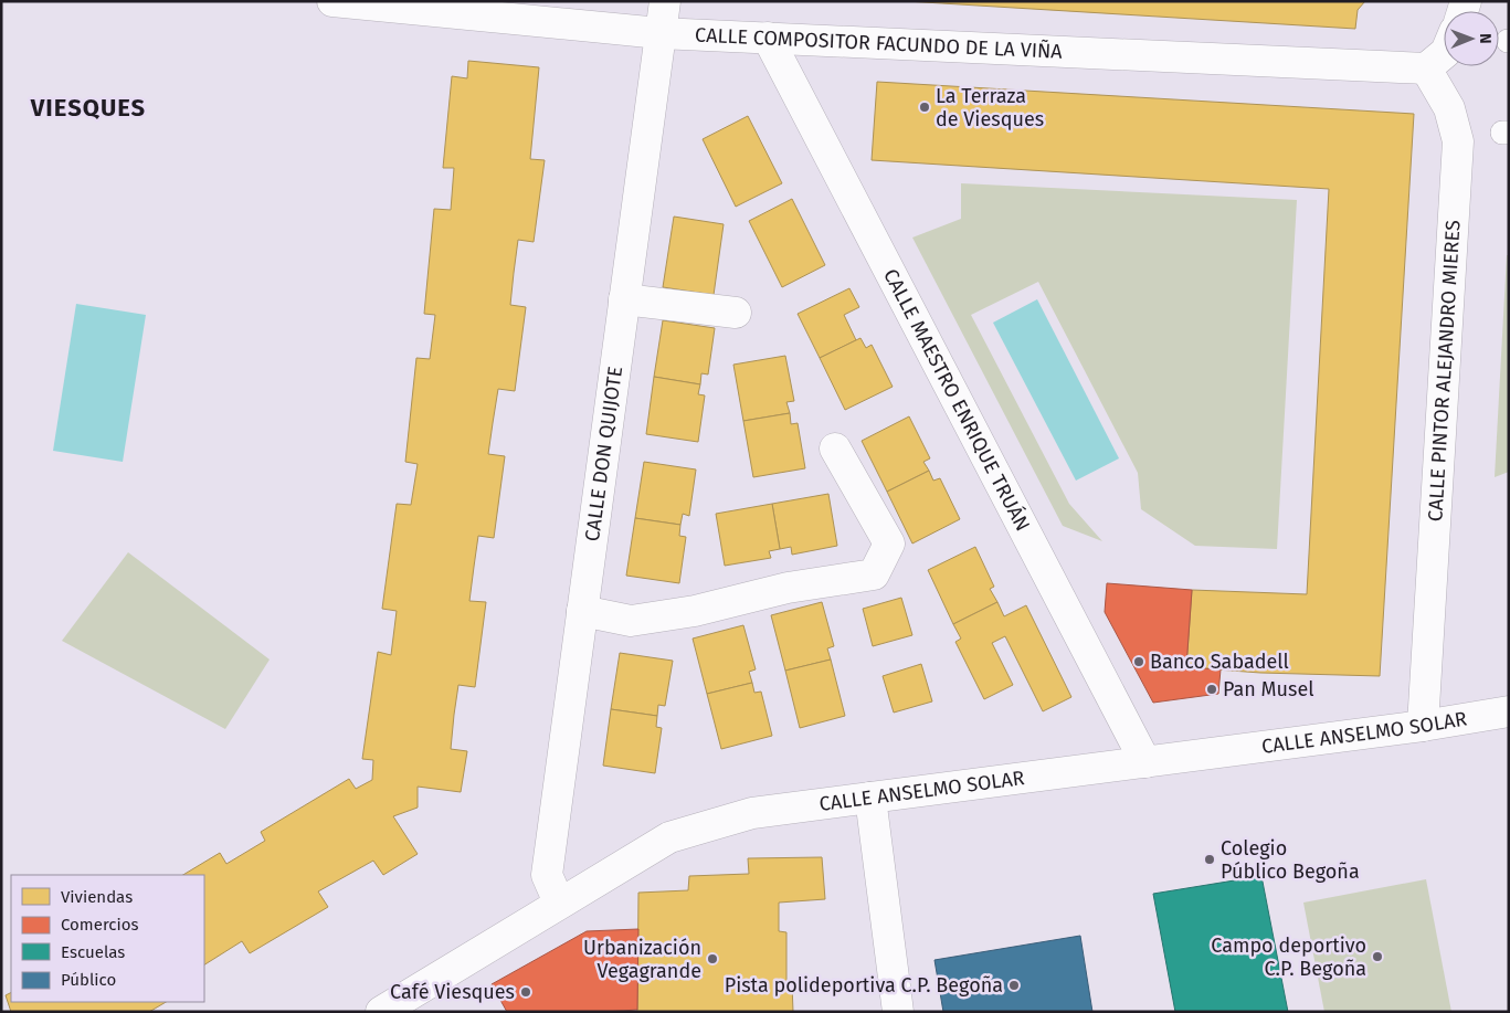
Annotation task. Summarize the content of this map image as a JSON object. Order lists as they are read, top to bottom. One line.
{"streets":{"street":["CALLE COMPOSITOR FACUNDO DE LA VIÑA","CALLE PINTOR ALEJANDRO MIERES","CALLE MAESTRO ENRIQUE TRUÁN","CALLE DON QUIJOTE","CALLE ANSELMO SOLAR"]},"crossings":[["CALLE COMPOSITOR FACUNDO DE LA VIÑA","CALLE PINTOR ALEJANDRO MIERES"],["CALLE COMPOSITOR FACUNDO DE LA VIÑA","CALLE MAESTRO ENRIQUE TRUÁN"],["CALLE COMPOSITOR FACUNDO DE LA VIÑA","CALLE DON QUIJOTE"],["CALLE PINTOR ALEJANDRO MIERES","CALLE ANSELMO SOLAR"],["CALLE MAESTRO ENRIQUE TRUÁN","CALLE ANSELMO SOLAR"],["CALLE DON QUIJOTE","CALLE ANSELMO SOLAR"]],"districts":["VIESQUES"],"places":["La Terraza de Viesques","Banco Sabadell","Pan Musel","Colegio Público Begoña","Campo deportivo C.P. Begoña","Urbanización Vegagrande","Pista polideportiva C.P. Begoña","Café Viesques"],"legend":["Viviendas","Comercios","Escuelas","Público"],"north":"right"}
